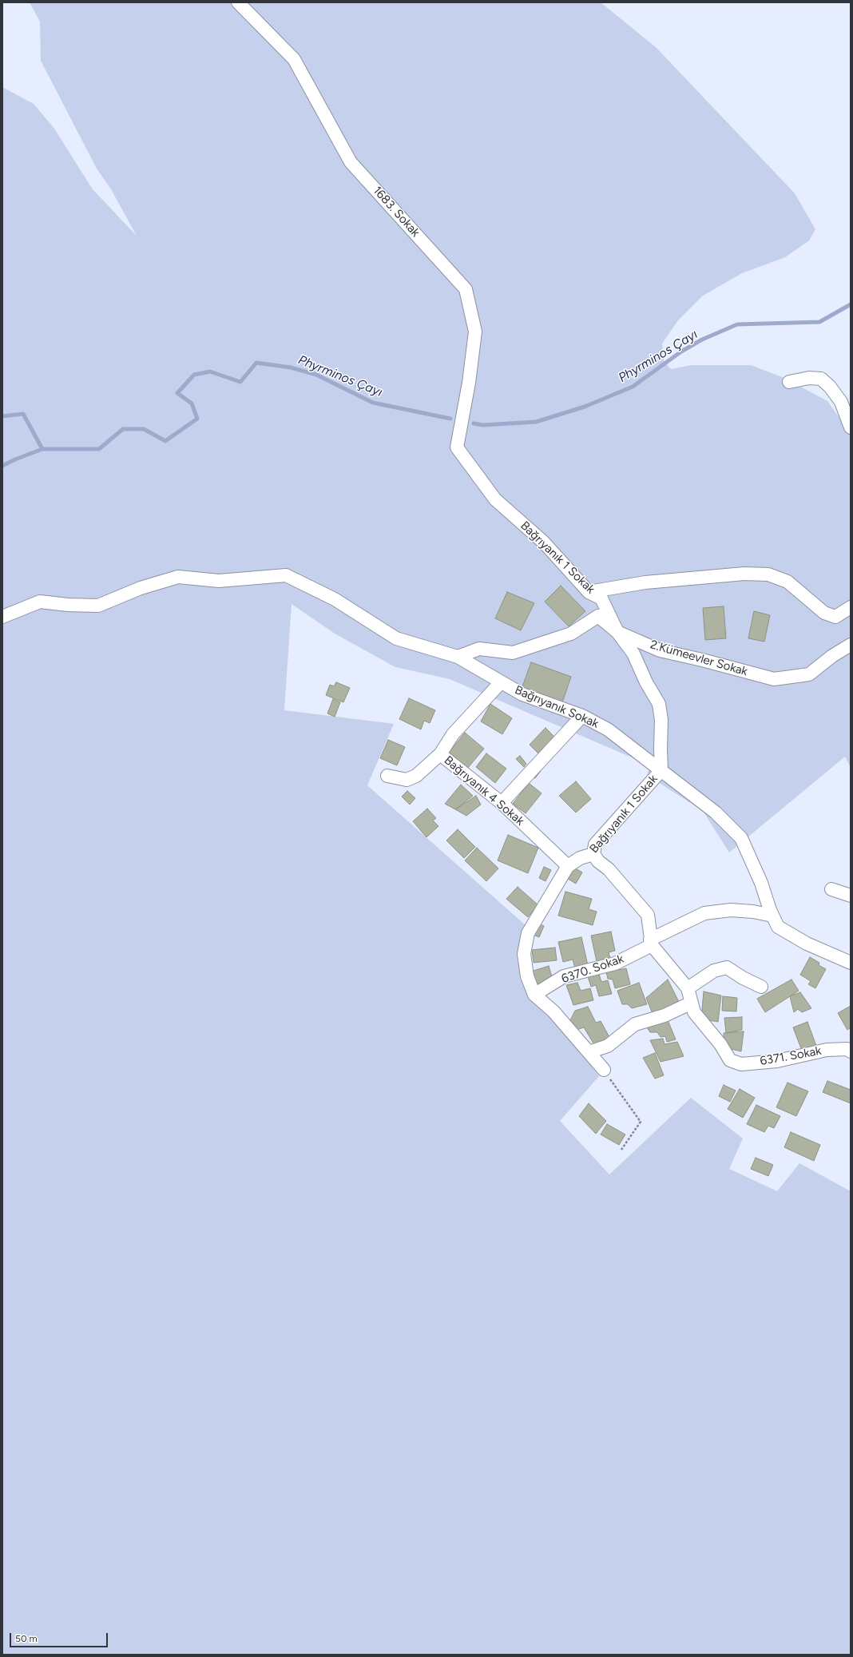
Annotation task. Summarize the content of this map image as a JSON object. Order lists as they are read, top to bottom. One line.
{"streets":{"street":["1683. Sokak","Bağrıyanık 1 Sokak","2.Kümeevler Sokak","Bağrıyanık Sokak","Bağrıyanık 4 Sokak","6370. Sokak","6371. Sokak"]},"crossings":[["1683. Sokak","Bağrıyanık 1 Sokak"],["Bağrıyanık 1 Sokak","2.Kümeevler Sokak"],["Bağrıyanık 1 Sokak","Bağrıyanık Sokak"],["Bağrıyanık 1 Sokak","Bağrıyanık 4 Sokak"],["Bağrıyanık 1 Sokak","6370. Sokak"],["2.Kümeevler Sokak","Bağrıyanık Sokak"],["Bağrıyanık Sokak","Bağrıyanık 4 Sokak"],["Bağrıyanık Sokak","6370. Sokak"]],"water":["Phyrminos Çayı"],"scale_bar":"50 m"}
